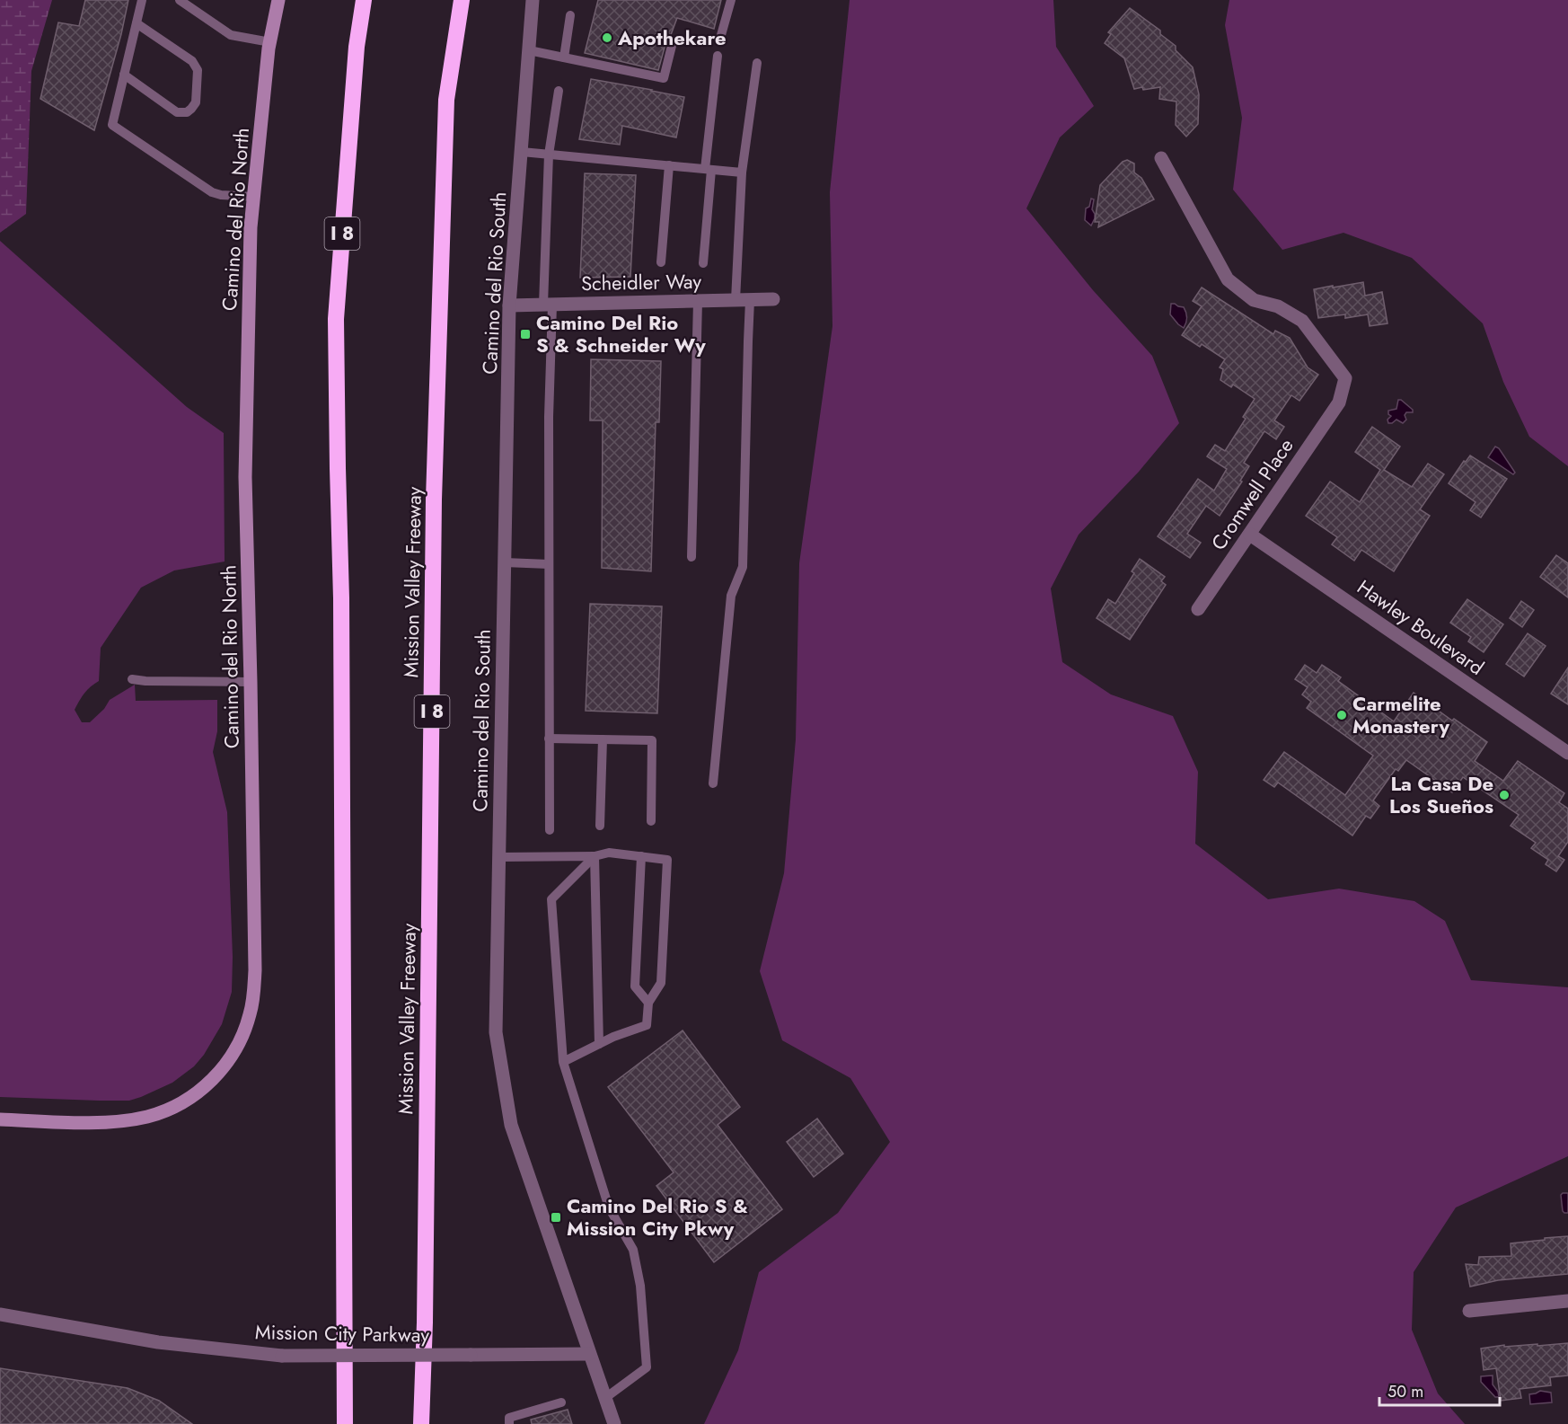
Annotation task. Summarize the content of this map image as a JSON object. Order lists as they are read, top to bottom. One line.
{"streets":{"highway":["I 8","Mission Valley Freeway"],"main road":["Camino del Rio North"],"street":["Scheidler Way","Camino del Rio South","Cromwell Place","Hawley Boulevard","Mission City Parkway"]},"crossings":[["Scheidler Way","Camino del Rio South"],["Camino del Rio South","Mission City Parkway"],["Cromwell Place","Hawley Boulevard"]],"places":{"other":["Apothekare","Carmelite Monastery","La Casa De Los Sueños"],"transit":["Camino Del Rio S & Schneider Wy","Camino Del Rio S & Mission City Pkwy"]},"scale_bar":"50 m"}
